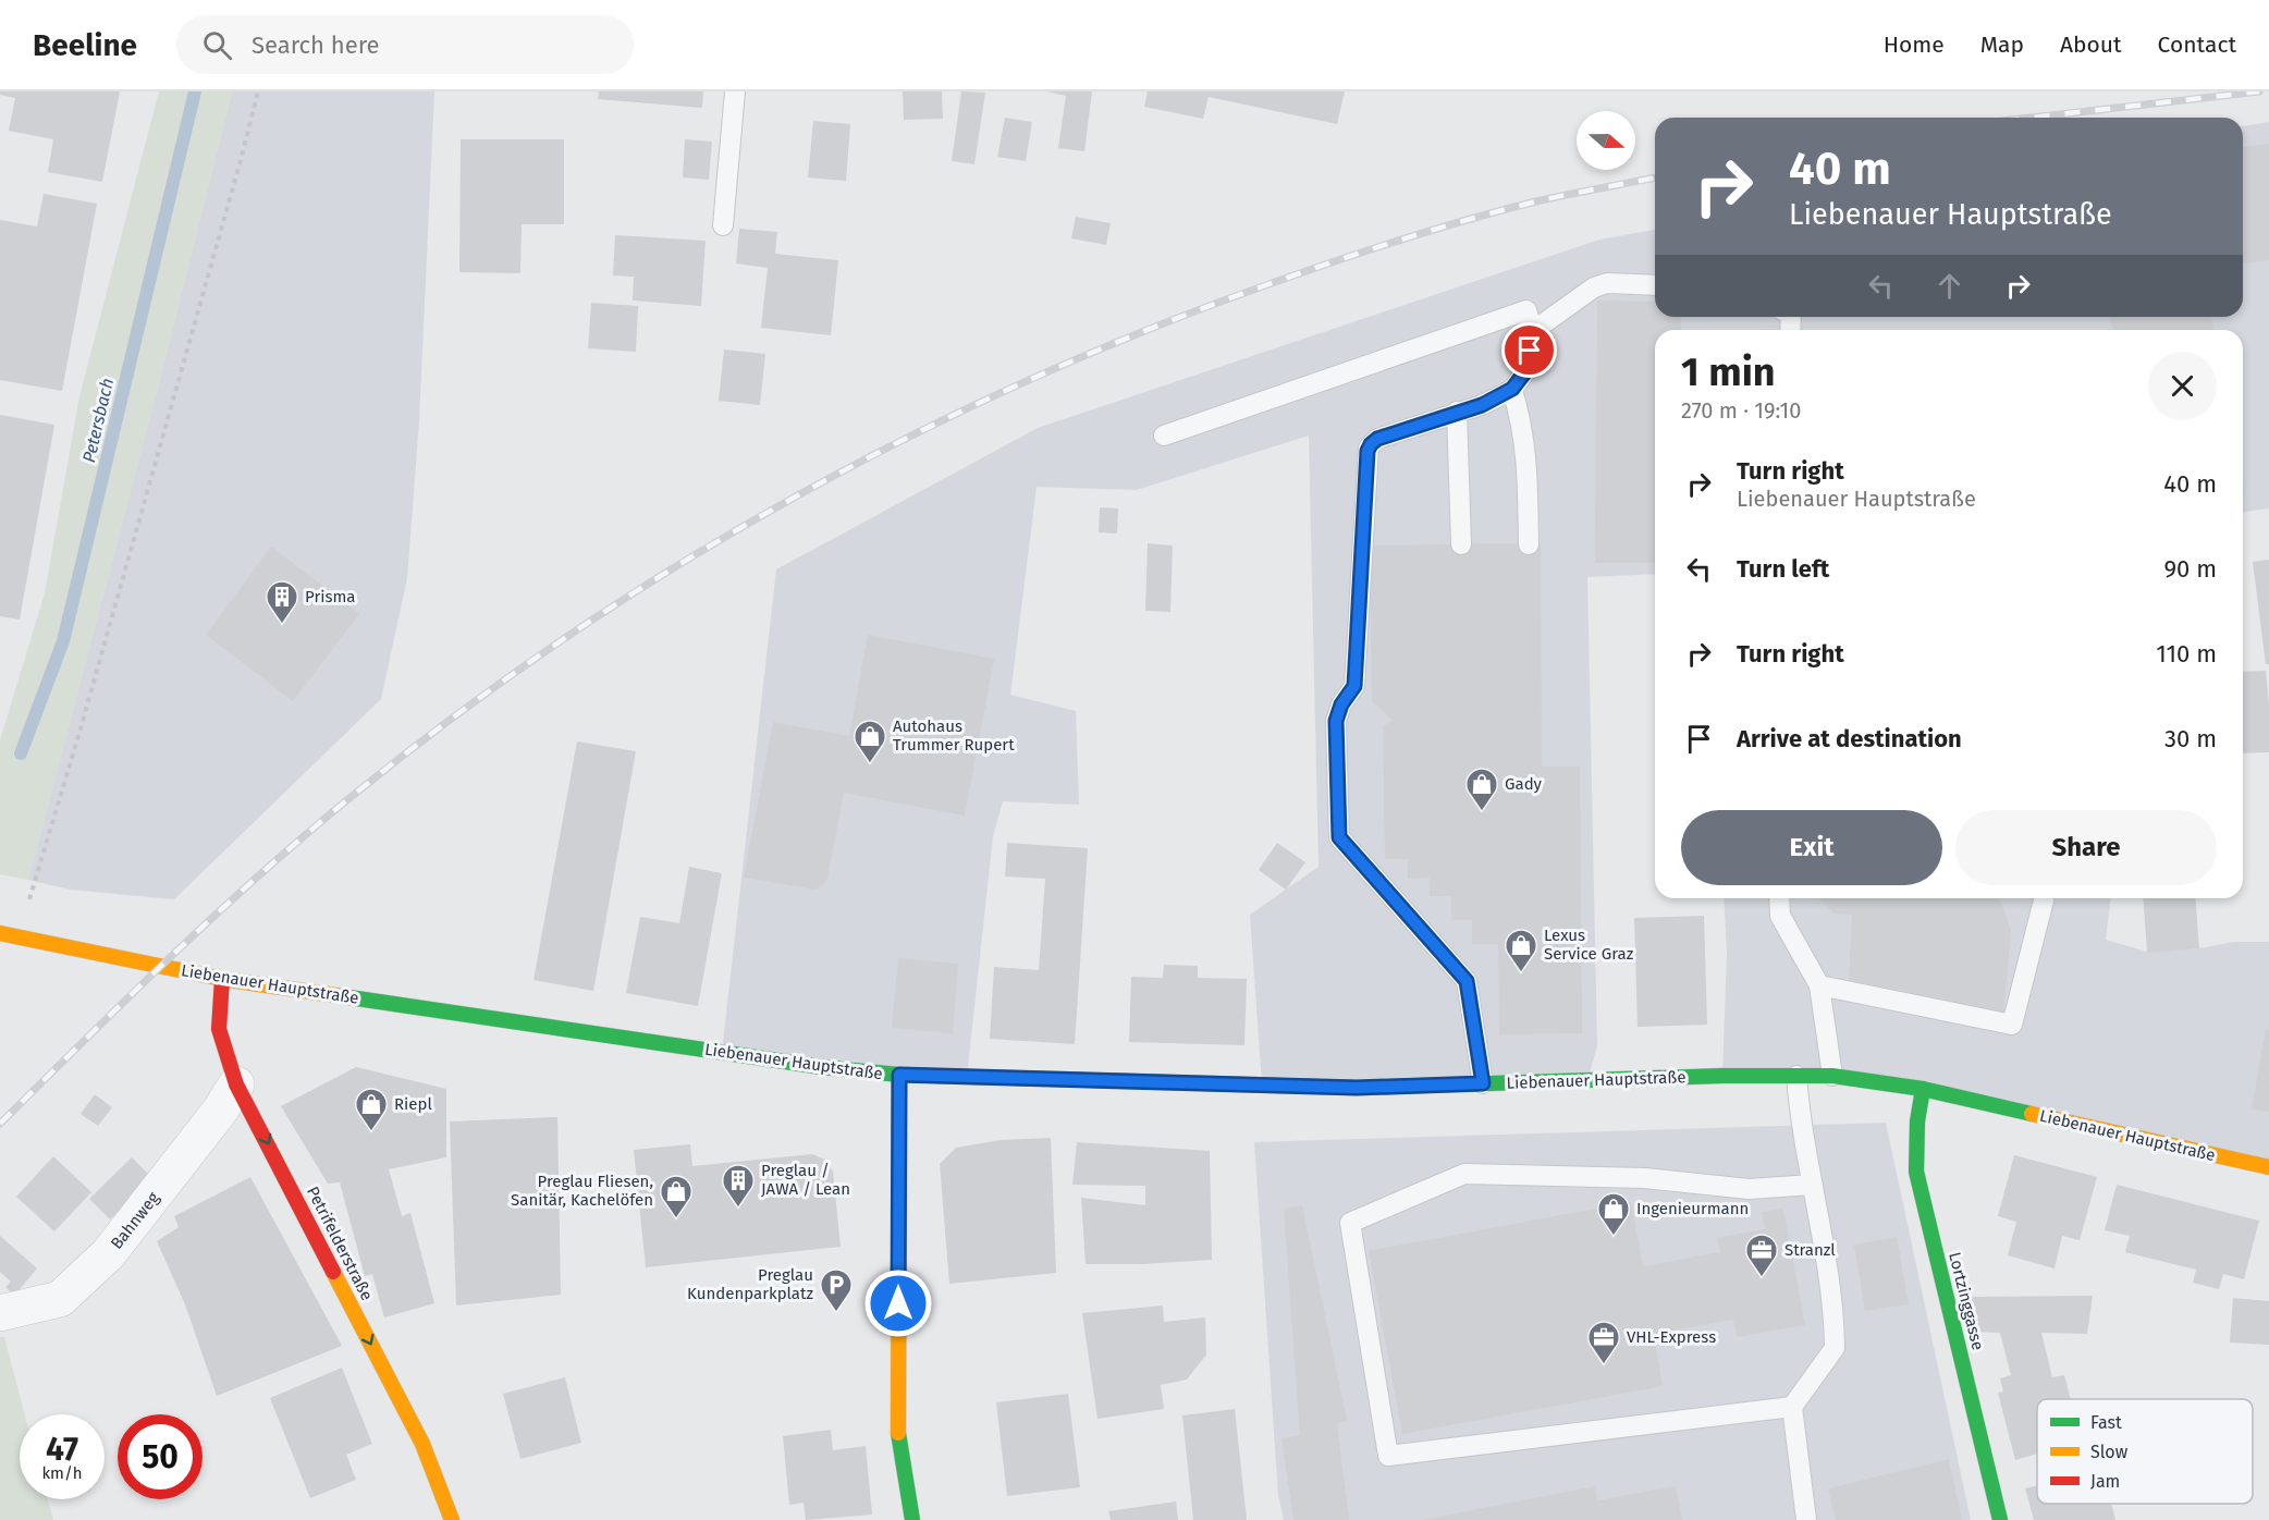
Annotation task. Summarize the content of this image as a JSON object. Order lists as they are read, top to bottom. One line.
{"streets":{"main road":["Liebenauer Hauptstraße","Petrifelderstraße","Lortzinggasse"],"street":["Bahnweg"]},"crossings":[["Liebenauer Hauptstraße","Petrifelderstraße"],["Liebenauer Hauptstraße","Lortzinggasse"],["Bahnweg","Petrifelderstraße"]],"one_way":["Petrifelderstraße"],"water":["Petersbach"],"places":{"building":["Prisma","Preglau / JAWA / Lean"],"shop":["Autohaus Trummer Rupert","Gady","Lexus Service Graz","Riepl","Preglau Fliesen, Sanitär, Kachelöfen","Ingenieurmann"],"office":["Stranzl","VHL-Express"],"parking":["Preglau Kundenparkplatz"]},"legend":["Fast","Slow","Jam"],"north":"right","page":{"header":"Beeline","search":"Search here","nav":["Home","Map","About","Contact"],"turn":["40 m","Liebenauer Hauptstraße"],"heading":["1 min","270 m · 19:10"],"list":[{"name":"Turn right","note":"Liebenauer Hauptstraße","value":"40 m"},{"name":"Turn left","value":"90 m"},{"name":"Turn right","value":"110 m"},{"name":"Arrive at destination","value":"30 m"}],"buttons":["Exit","Share"],"speed":"47 km/h","limit":"50"}}
